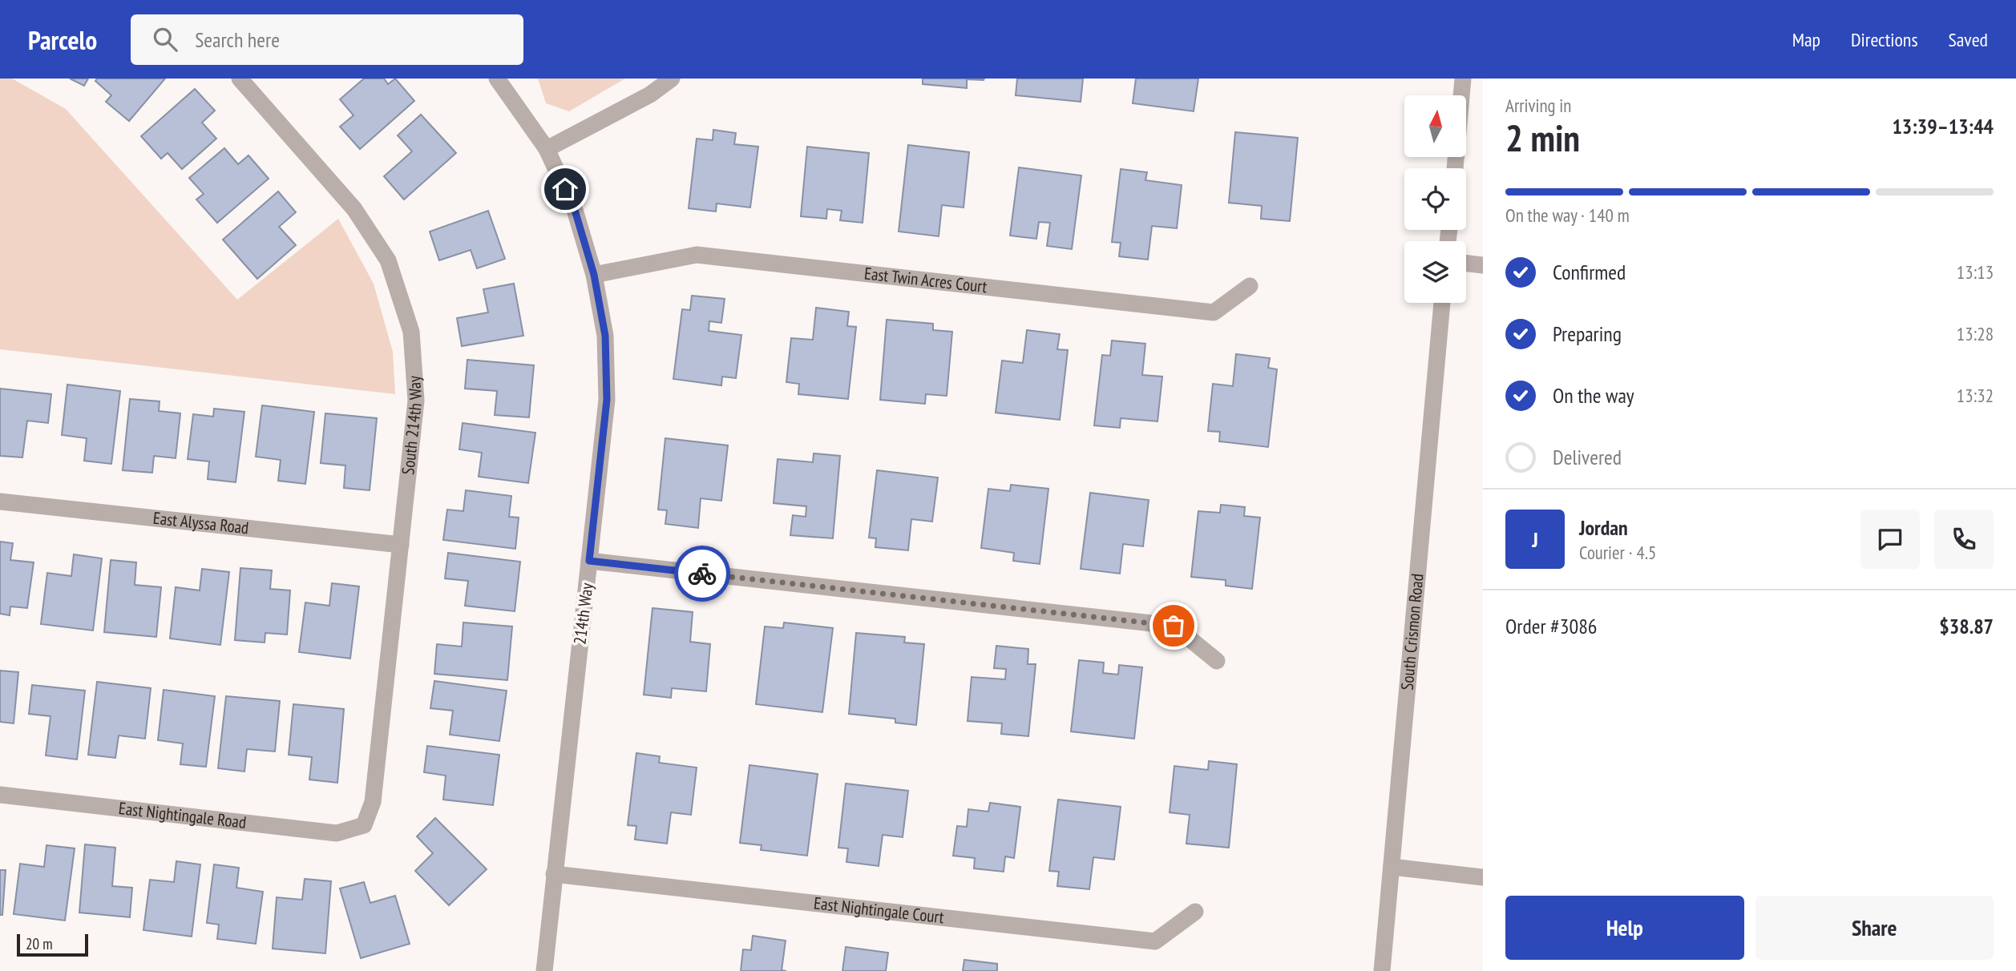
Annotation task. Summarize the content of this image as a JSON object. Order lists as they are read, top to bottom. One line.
{"streets":{"street":["East Twin Acres Court","South 214th Way","East Alyssa Road","214th Way","South Crismon Road","East Nightingale Road","East Nightingale Court"]},"crossings":[["East Twin Acres Court","214th Way"],["South 214th Way","East Alyssa Road"],["South 214th Way","East Nightingale Road"],["214th Way","East Nightingale Court"]],"scale_bar":"20 m","north":"top","page":{"header":"Parcelo","search":"Search here","nav":["Map","Directions","Saved"],"heading":["2 min","Arriving in","13:39–13:44"],"panel":["Jordan","Courier · 4.5","Order #3086","$38.87"],"bar":"On the way · 140 m","list":[["Confirmed","13:13"],["Preparing","13:28"],["On the way","13:32"],"Delivered"],"round":"J","buttons":["Help","Share"],"scale":"20 m"}}
